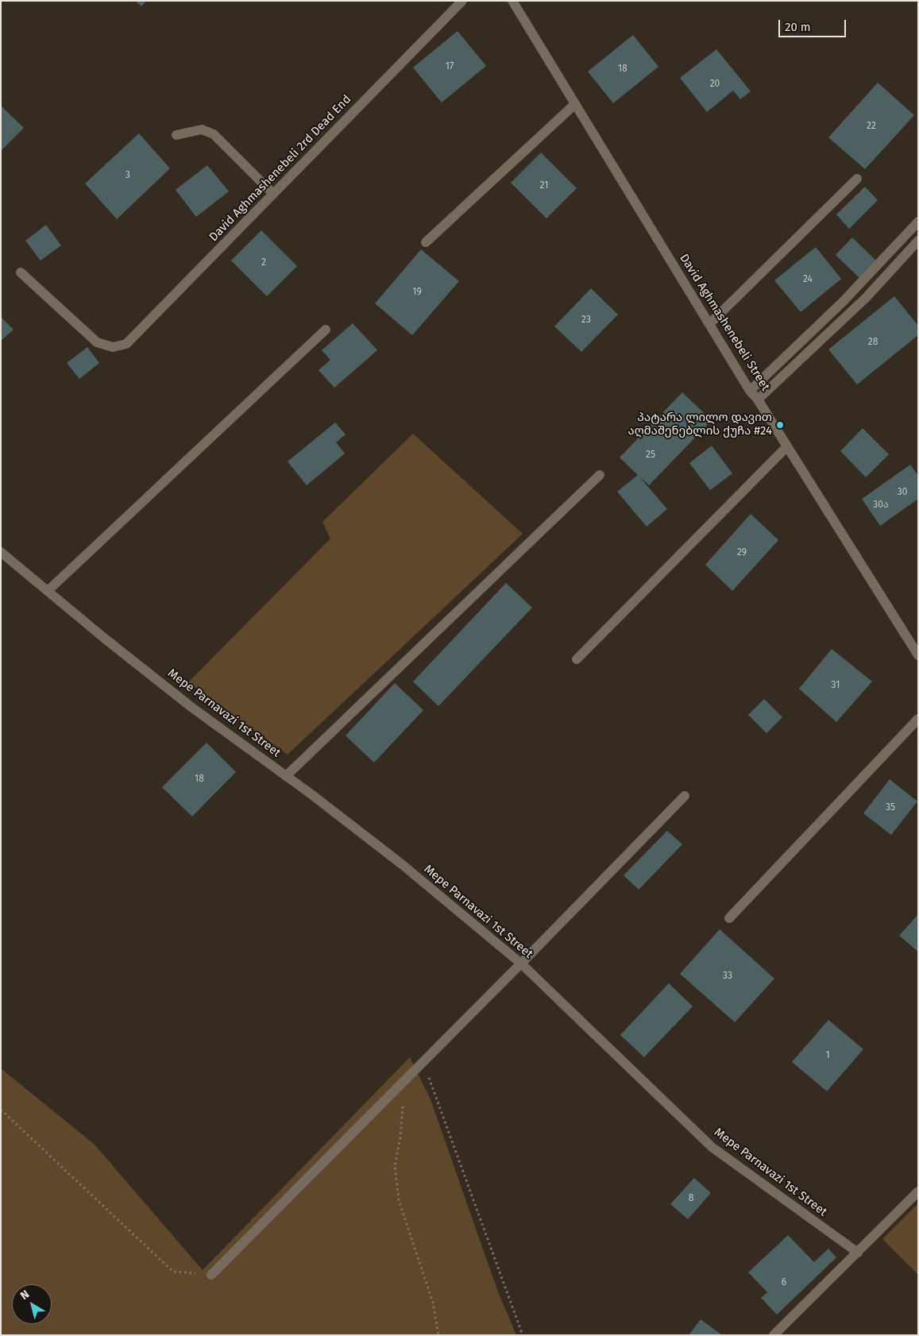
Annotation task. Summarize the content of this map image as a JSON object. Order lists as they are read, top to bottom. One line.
{"streets":{"street":["David Aghmashenebeli 2rd Dead End","David Aghmashenebeli Street","Mepe Parnavazi 1st Street"]},"places":["პატარა ლილო დავით აღმაშენებლის ქუჩა #24"],"house_numbers":["17","18","20","22","3","21","2","24","19","23","28","25","30","30ა","29","31","18","35","33","1","8","6"],"scale_bar":"20 m","north":"top left"}
